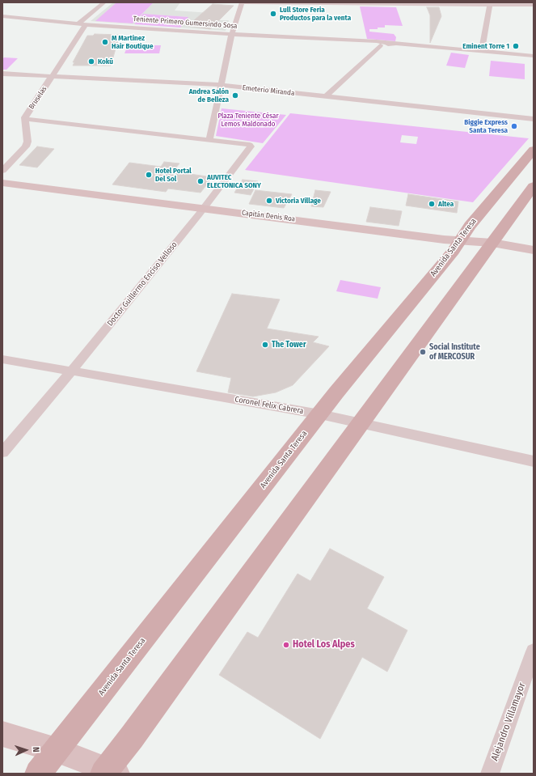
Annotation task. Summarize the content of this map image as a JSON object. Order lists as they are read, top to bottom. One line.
{"streets":{"main road":["Capitán Denis Roa","Avenida Santa Teresa"],"street":["Teniente Primero Gumersindo Sosa","Emeterio Miranda","Bruselas","Doctor Guillermo Enciso Velloso","Coronel Felix Cabrera","Alejandro Villamayor"]},"crossings":[["Teniente Primero Gumersindo Sosa","Bruselas"],["Emeterio Miranda","Bruselas"],["Bruselas","Doctor Guillermo Enciso Velloso"],["Capitán Denis Roa","Avenida Santa Teresa"],["Capitán Denis Roa","Doctor Guillermo Enciso Velloso"],["Avenida Santa Teresa","Coronel Felix Cabrera"],["Doctor Guillermo Enciso Velloso","Coronel Felix Cabrera"]],"parks":["Plaza Teniente César Lemos Maldonado"],"places":["Lull Store Feria Productos para la venta","M Martinez Hair Boutique","Eminent Torre 1","Kokū","Andrea Salón de Belleza","Biggie Express Santa Teresa","Hotel Portal Del Sol","AUVITEC ELECTONICA SONY","Victoria Village","Altea","The Tower","Social Institute of MERCOSUR","Hotel Los Alpes"],"north":"right"}
